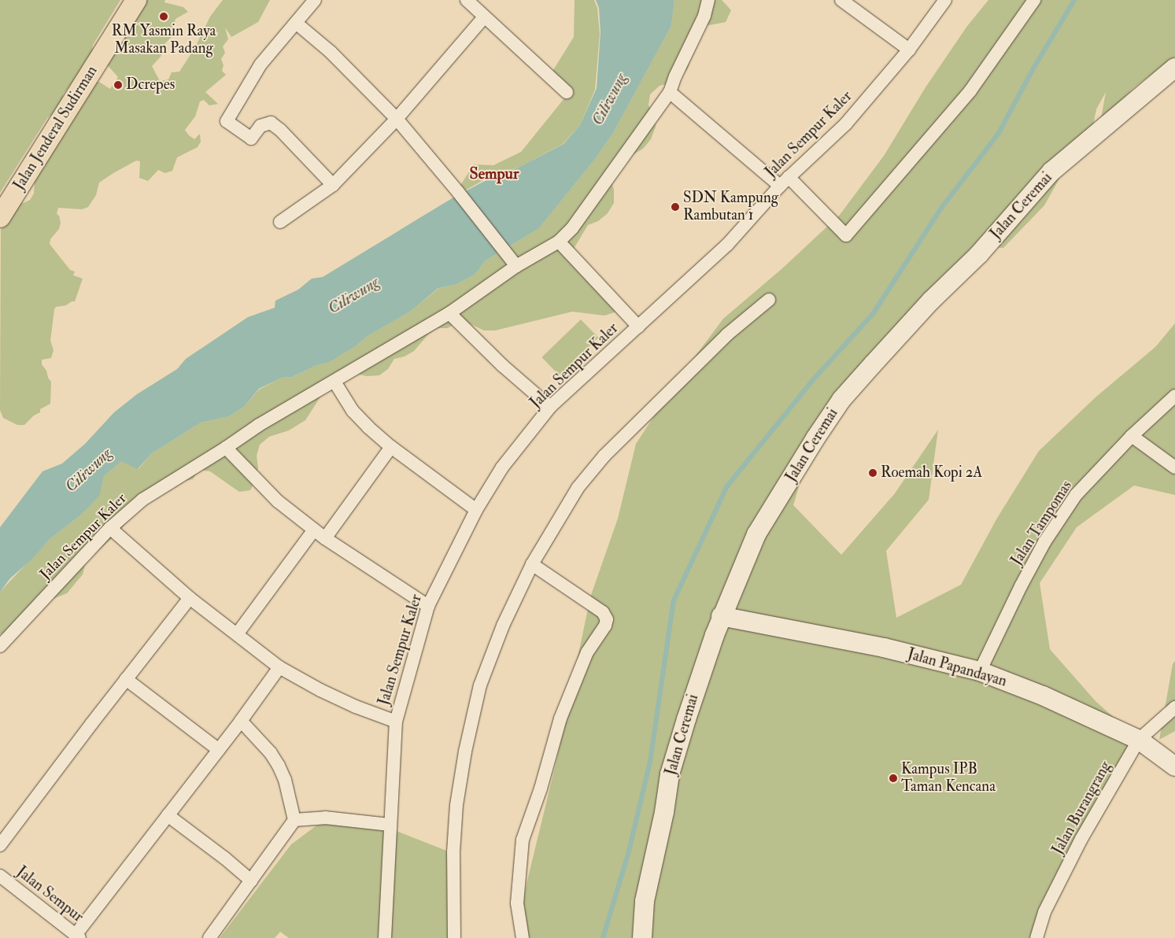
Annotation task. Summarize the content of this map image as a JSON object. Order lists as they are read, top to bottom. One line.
{"streets":{"main road":["Jalan Jenderal Sudirman"],"street":["Jalan Sempur Kaler","Jalan Ceremai","Jalan Tampomas","Jalan Papandayan","Jalan Burangrang","Jalan Sempur"]},"crossings":[["Jalan Ceremai","Jalan Papandayan"],["Jalan Tampomas","Jalan Papandayan"],["Jalan Papandayan","Jalan Burangrang"]],"districts":["Sempur"],"water":["Ciliwung"],"places":["RM Yasmin Raya Masakan Padang","Dcrepes","SDN Kampung Rambutan 1","Roemah Kopi 2A","Kampus IPB Taman Kencana"]}
